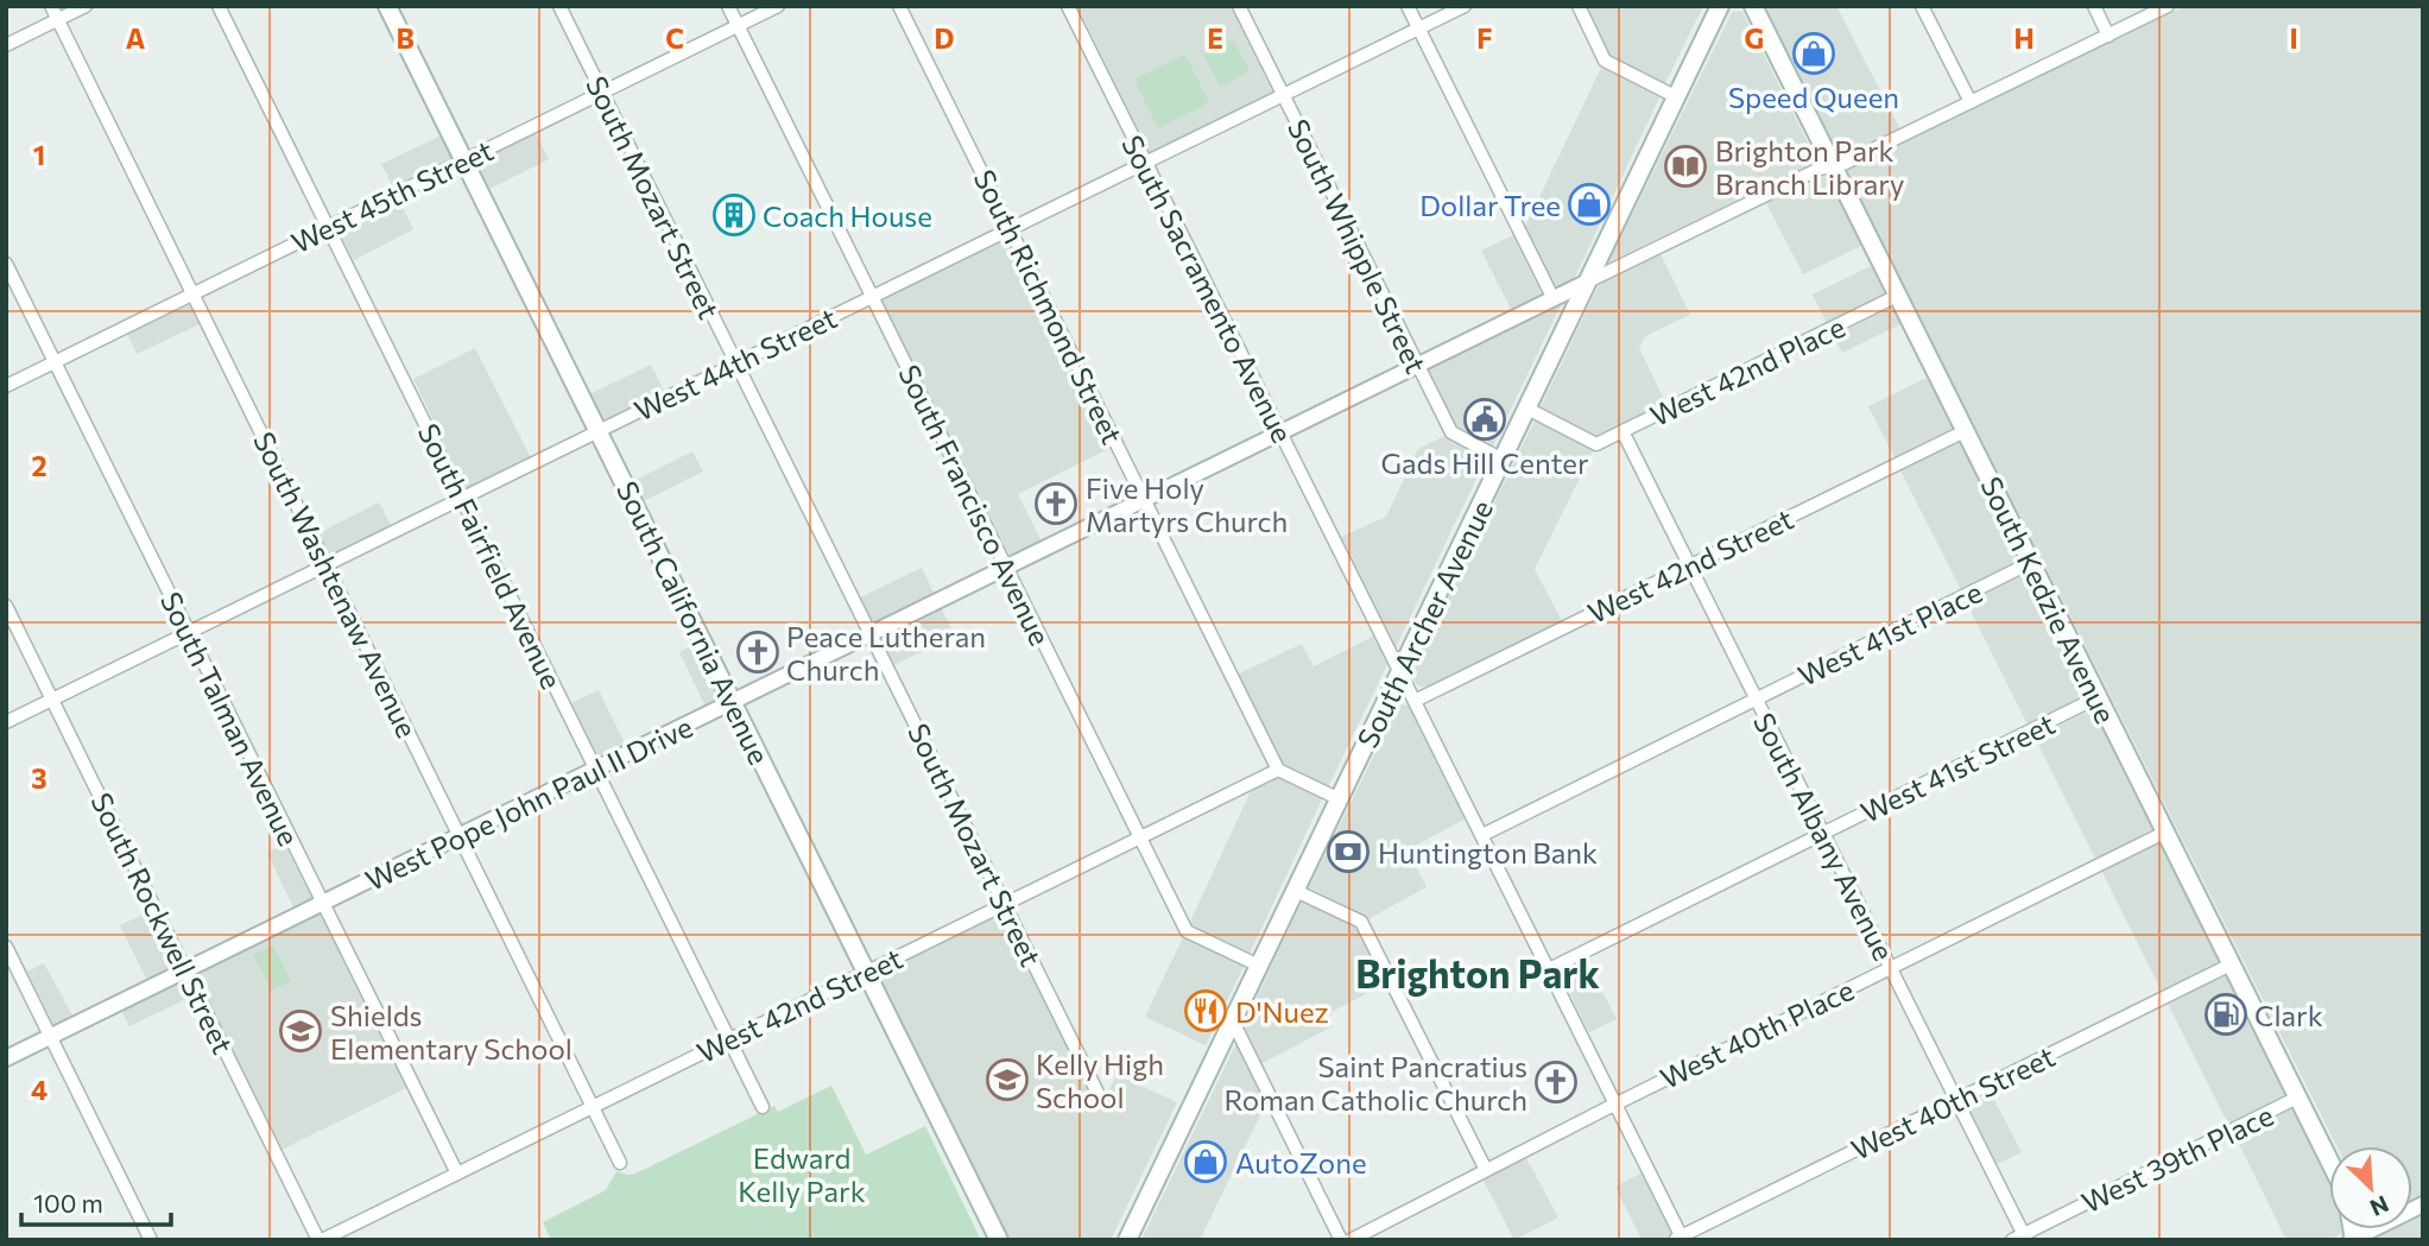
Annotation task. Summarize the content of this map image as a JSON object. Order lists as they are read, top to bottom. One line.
{"streets":{"main road":["South Kedzie Avenue","South California Avenue","South Archer Avenue"],"street":["West 45th Street","South Mozart Street","South Whipple Street","South Sacramento Avenue","South Richmond Street","West 44th Street","West 42nd Place","South Francisco Avenue","South Fairfield Avenue","West 42nd Street","South Washtenaw Avenue","West 41st Place","South Talman Avenue","West 41st Street","West Pope John Paul II Drive","South Albany Avenue","South Rockwell Street","West 40th Place","West 40th Street","West 39th Place"]},"crossings":[["West 45th Street","South Mozart Street"],["West 45th Street","South Francisco Avenue"],["West 45th Street","South Fairfield Avenue"],["West 45th Street","South Washtenaw Avenue"],["West 45th Street","South California Avenue"],["West 45th Street","South Talman Avenue"],["South Mozart Street","West 44th Street"],["South Mozart Street","West 42nd Street"],["South Mozart Street","West Pope John Paul II Drive"],["South Whipple Street","West 44th Street"],["South Whipple Street","South Archer Avenue"],["South Whipple Street","West Pope John Paul II Drive"],["South Sacramento Avenue","West 44th Street"],["South Sacramento Avenue","West 42nd Street"],["South Sacramento Avenue","South Archer Avenue"],["South Sacramento Avenue","West 41st Place"],["South Sacramento Avenue","West 41st Street"],["South Sacramento Avenue","West Pope John Paul II Drive"],["South Sacramento Avenue","West 40th Place"],["South Sacramento Avenue","West 40th Street"],["South Richmond Street","West 44th Street"],["South Richmond Street","West 42nd Street"],["South Richmond Street","West Pope John Paul II Drive"],["West 44th Street","South Francisco Avenue"],["West 44th Street","South Fairfield Avenue"],["West 44th Street","South Washtenaw Avenue"],["West 44th Street","South California Avenue"],["West 44th Street","South Talman Avenue"],["West 44th Street","South Rockwell Street"],["West 42nd Place","South Kedzie Avenue"],["West 42nd Place","South Archer Avenue"],["West 42nd Place","South Albany Avenue"],["South Francisco Avenue","West 42nd Street"],["South Francisco Avenue","South Archer Avenue"],["South Francisco Avenue","West Pope John Paul II Drive"],["South Fairfield Avenue","West 42nd Street"],["South Fairfield Avenue","West Pope John Paul II Drive"],["West 42nd Street","South Washtenaw Avenue"],["West 42nd Street","South Kedzie Avenue"],["West 42nd Street","South California Avenue"],["West 42nd Street","South Talman Avenue"],["West 42nd Street","South Albany Avenue"],["West 42nd Street","South Rockwell Street"],["South Washtenaw Avenue","West Pope John Paul II Drive"],["South Kedzie Avenue","West 41st Place"],["South Kedzie Avenue","West 41st Street"],["South Kedzie Avenue","West 40th Place"],["South Kedzie Avenue","West 40th Street"],["South Kedzie Avenue","West 39th Place"],["South California Avenue","West Pope John Paul II Drive"],["South Archer Avenue","West Pope John Paul II Drive"],["West 41st Place","South Albany Avenue"],["South Talman Avenue","West Pope John Paul II Drive"],["West 41st Street","South Albany Avenue"],["West Pope John Paul II Drive","South Rockwell Street"],["South Albany Avenue","West 40th Place"],["South Albany Avenue","West 40th Street"],["South Albany Avenue","West 39th Place"]],"districts":["Brighton Park"],"parks":["Edward Kelly Park"],"places":{"shop":["Speed Queen","Dollar Tree","AutoZone"],"library":["Brighton Park Branch Library"],"building":["Coach House"],"public building":["Gads Hill Center"],"church":["Five Holy Martyrs Church","Peace Lutheran Church","Saint Pancratius Roman Catholic Church"],"bank":["Huntington Bank"],"restaurant":["D'Nuez"],"fuel station":["Clark"],"school or university":["Shields Elementary School","Kelly High School"]},"scale_bar":"100 m","north":"bottom right","grid":{"columns":["A","B","C","D","E","F","G","H","I"],"rows":["1","2","3","4"]}}
